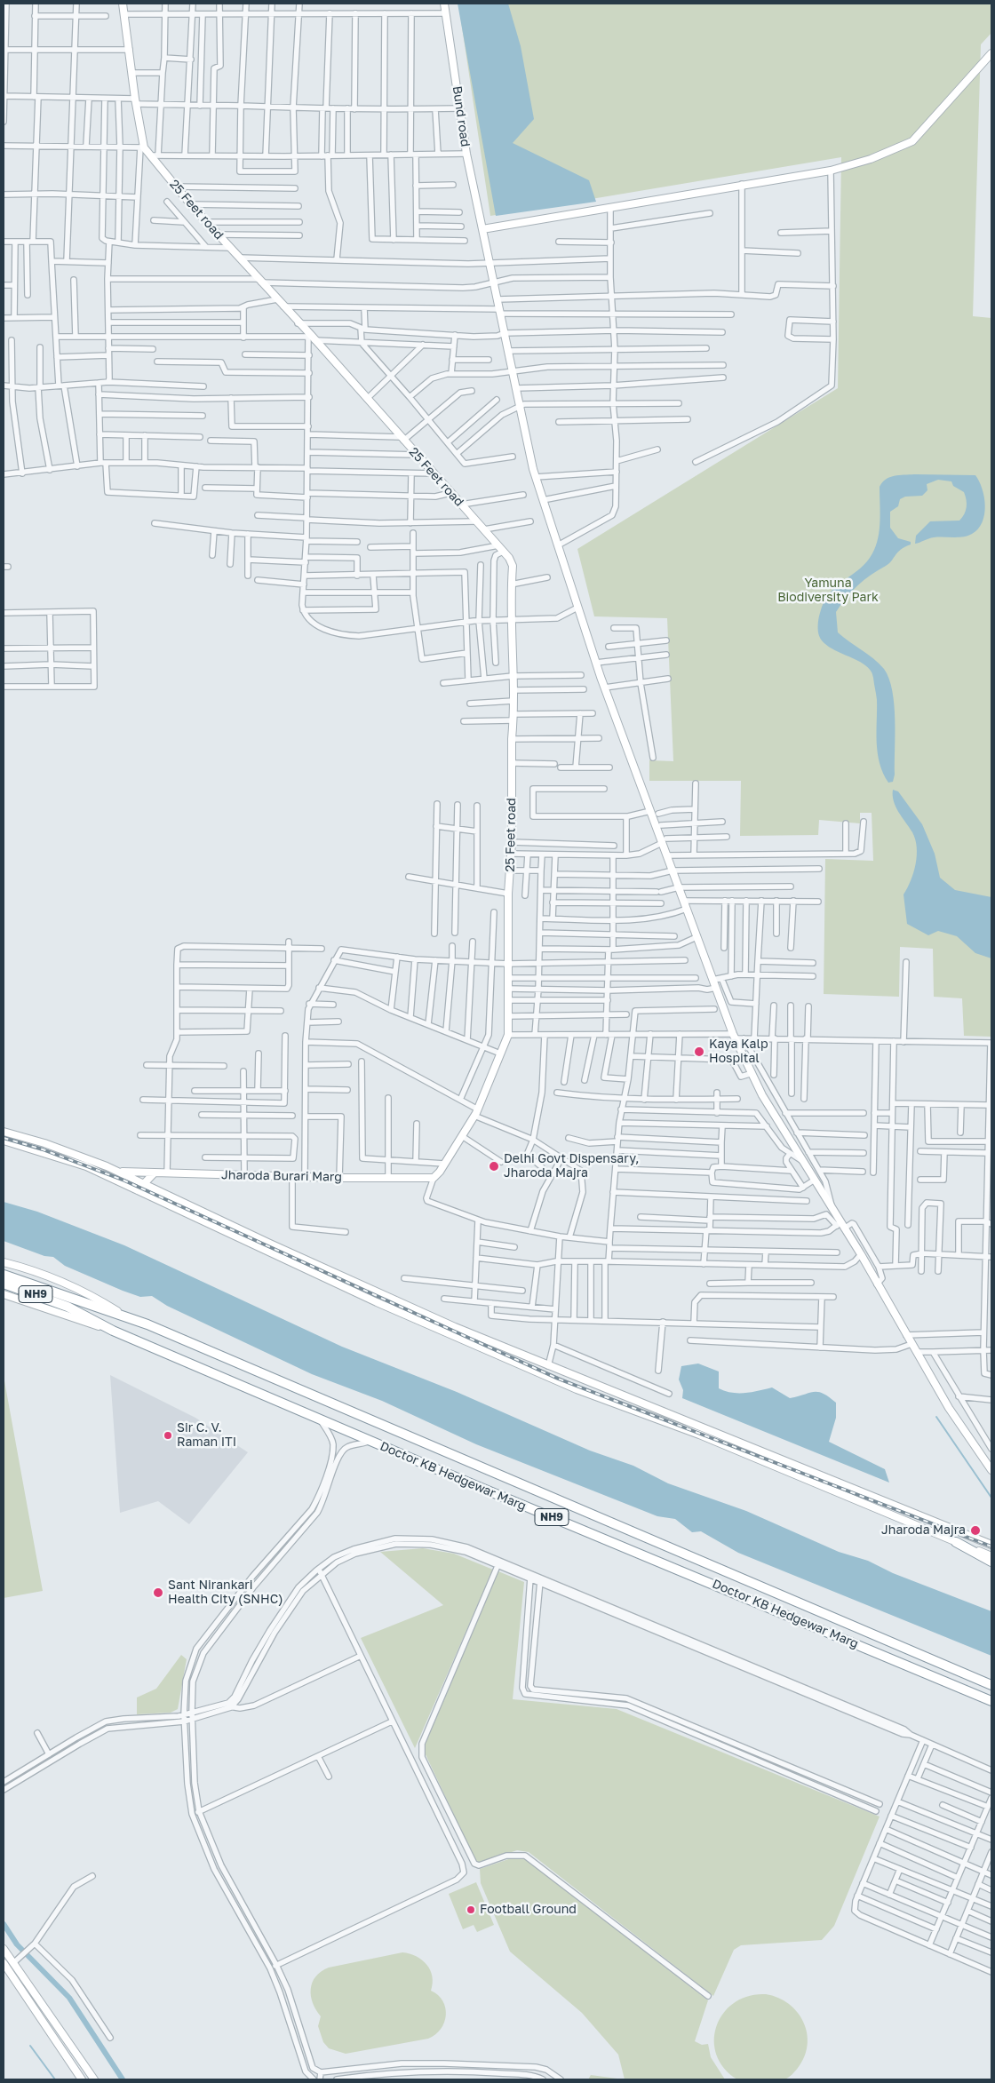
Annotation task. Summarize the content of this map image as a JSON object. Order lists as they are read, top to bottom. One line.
{"streets":{"highway":["NH9","Doctor KB Hedgewar Marg"],"street":["Bund road","25 Feet road","Jharoda Burari Marg"]},"crossings":[["NH9","Doctor KB Hedgewar Marg"]],"parks":["Yamuna Biodiversity Park"],"places":["Kaya Kalp Hospital","Delhi Govt Dispensary, Jharoda Majra","Sir C. V. Raman ITI","Jharoda Majra","Sant Nirankari Health City (SNHC)","Football Ground"]}
